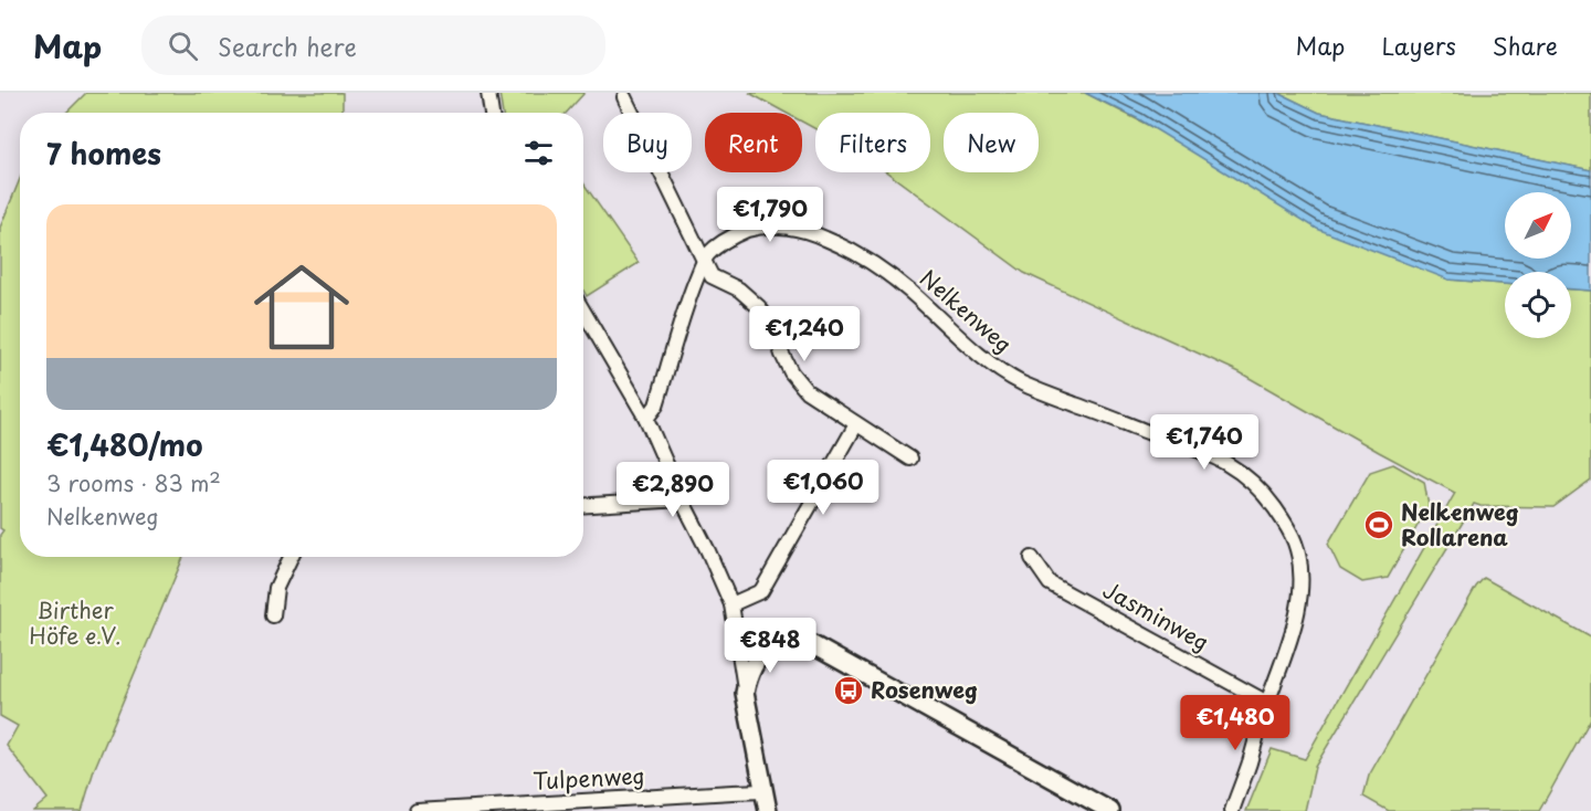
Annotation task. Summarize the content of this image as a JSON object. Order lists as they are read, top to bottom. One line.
{"streets":{"street":["Nelkenweg","Jasminweg","Tulpenweg"]},"crossings":[["Nelkenweg","Jasminweg"]],"parks":["Birther Höfe e.V."],"places":{"sports":["Nelkenweg Rollarena"],"bus stop":["Rosenweg"]},"north":"top right","page":{"header":"Map","search":"Search here","nav":["Map","Layers","Share"],"chip":["Buy","Rent","Filters","New"],"heading":"7 homes","price":["€1,790","€1,240","€1,740","€1,060","€2,890","€848","€1,480"],"list":[{"name":"€1,480/mo","note":"3 rooms · 83 m² · Nelkenweg"}]}}
